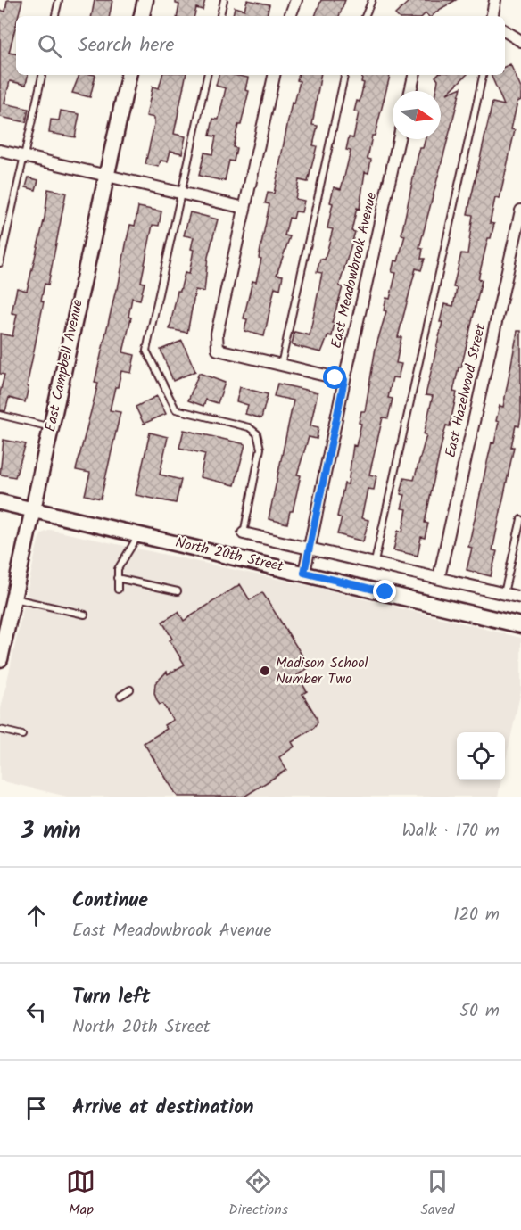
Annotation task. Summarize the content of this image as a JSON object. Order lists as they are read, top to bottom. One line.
{"streets":{"street":["East Meadowbrook Avenue","East Campbell Avenue","East Hazelwood Street","North 20th Street"]},"crossings":[["East Meadowbrook Avenue","North 20th Street"],["East Campbell Avenue","North 20th Street"],["East Hazelwood Street","North 20th Street"]],"places":["Madison School Number Two"],"north":"right","page":{"search":"Search here","heading":["3 min","Walk · 170 m"],"list":[["Continue","East Meadowbrook Avenue","120 m"],["Turn left","North 20th Street","50 m"],"Arrive at destination"],"nav":["Map","Directions","Saved"]}}
